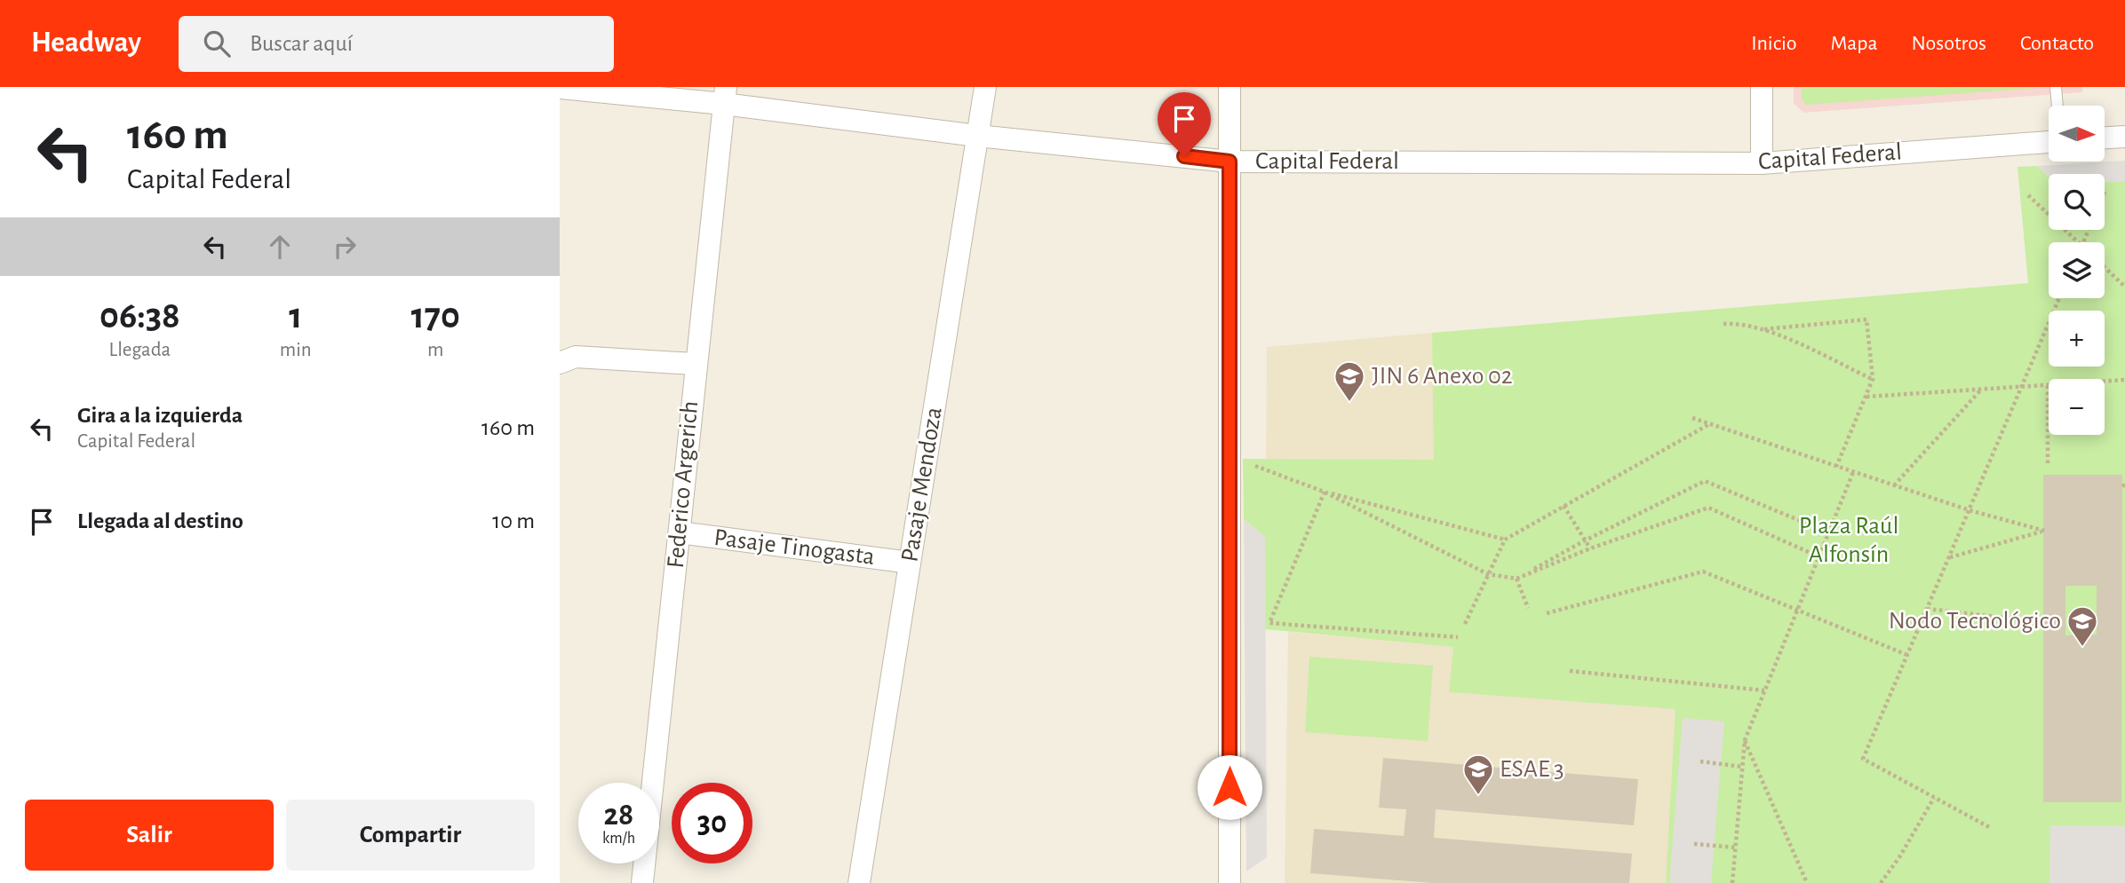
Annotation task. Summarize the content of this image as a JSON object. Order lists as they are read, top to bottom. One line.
{"streets":{"street":["Capital Federal","Federico Argerich","Pasaje Mendoza","Pasaje Tinogasta"]},"crossings":[["Capital Federal","Federico Argerich"],["Capital Federal","Pasaje Mendoza"],["Federico Argerich","Pasaje Tinogasta"],["Pasaje Mendoza","Pasaje Tinogasta"]],"parks":["Plaza Raúl Alfonsín"],"places":{"school or university":["JIN 6 Anexo 02","Nodo Tecnológico","ESAE 3"]},"north":"right","page":{"header":"Headway","search":"Buscar aquí","nav":["Inicio","Mapa","Nosotros","Contacto"],"turn":["160 m","Capital Federal"],"map_buttons":["+","−"],"eta":["06:38","Llegada","1","min","170","m"],"list":[{"name":"Gira a la izquierda","note":"Capital Federal","value":"160 m"},{"name":"Llegada al destino","value":"10 m"}],"speed":"28 km/h","limit":"30","buttons":["Salir","Compartir"]}}
